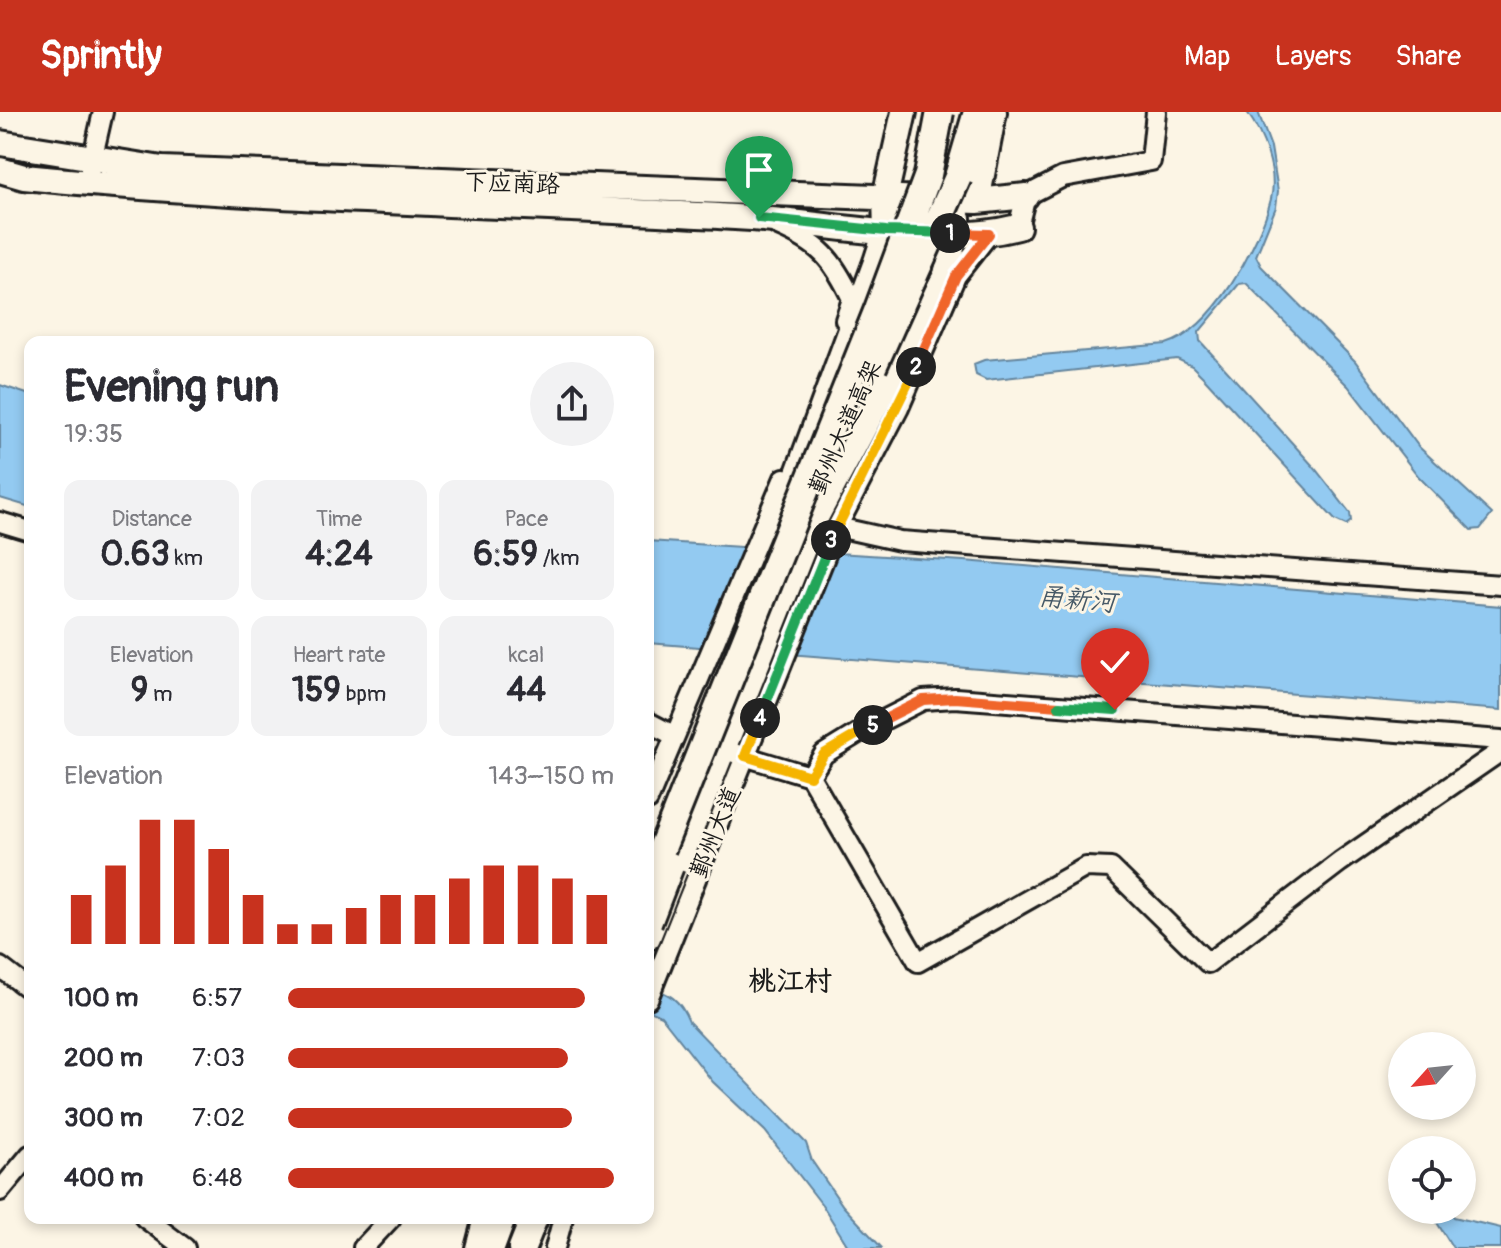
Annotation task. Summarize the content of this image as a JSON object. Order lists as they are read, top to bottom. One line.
{"streets":{"highway":["鄞州大道高架"],"main road":["下应南路","鄞州大道"]},"crossings":[["下应南路","鄞州大道"]],"districts":["桃江村"],"water":["甬新河"],"north":"bottom left","page":{"header":"Sprintly","nav":["Map","Layers","Share"],"pins":["1","2","3","4","5"],"heading":["Evening run","19:35"],"stats":[["Distance","0.63 km"],["Time","4:24"],["Pace","6:59 /km"],["Elevation","9 m"],["Heart rate","159 bpm"],["kcal","44"]],"chart":["Elevation","143–150 m"],"list":[{"name":"100 m","note":"6:57"},{"name":"200 m","note":"7:03"},{"name":"300 m","note":"7:02"},{"name":"400 m","note":"6:48"}]}}
